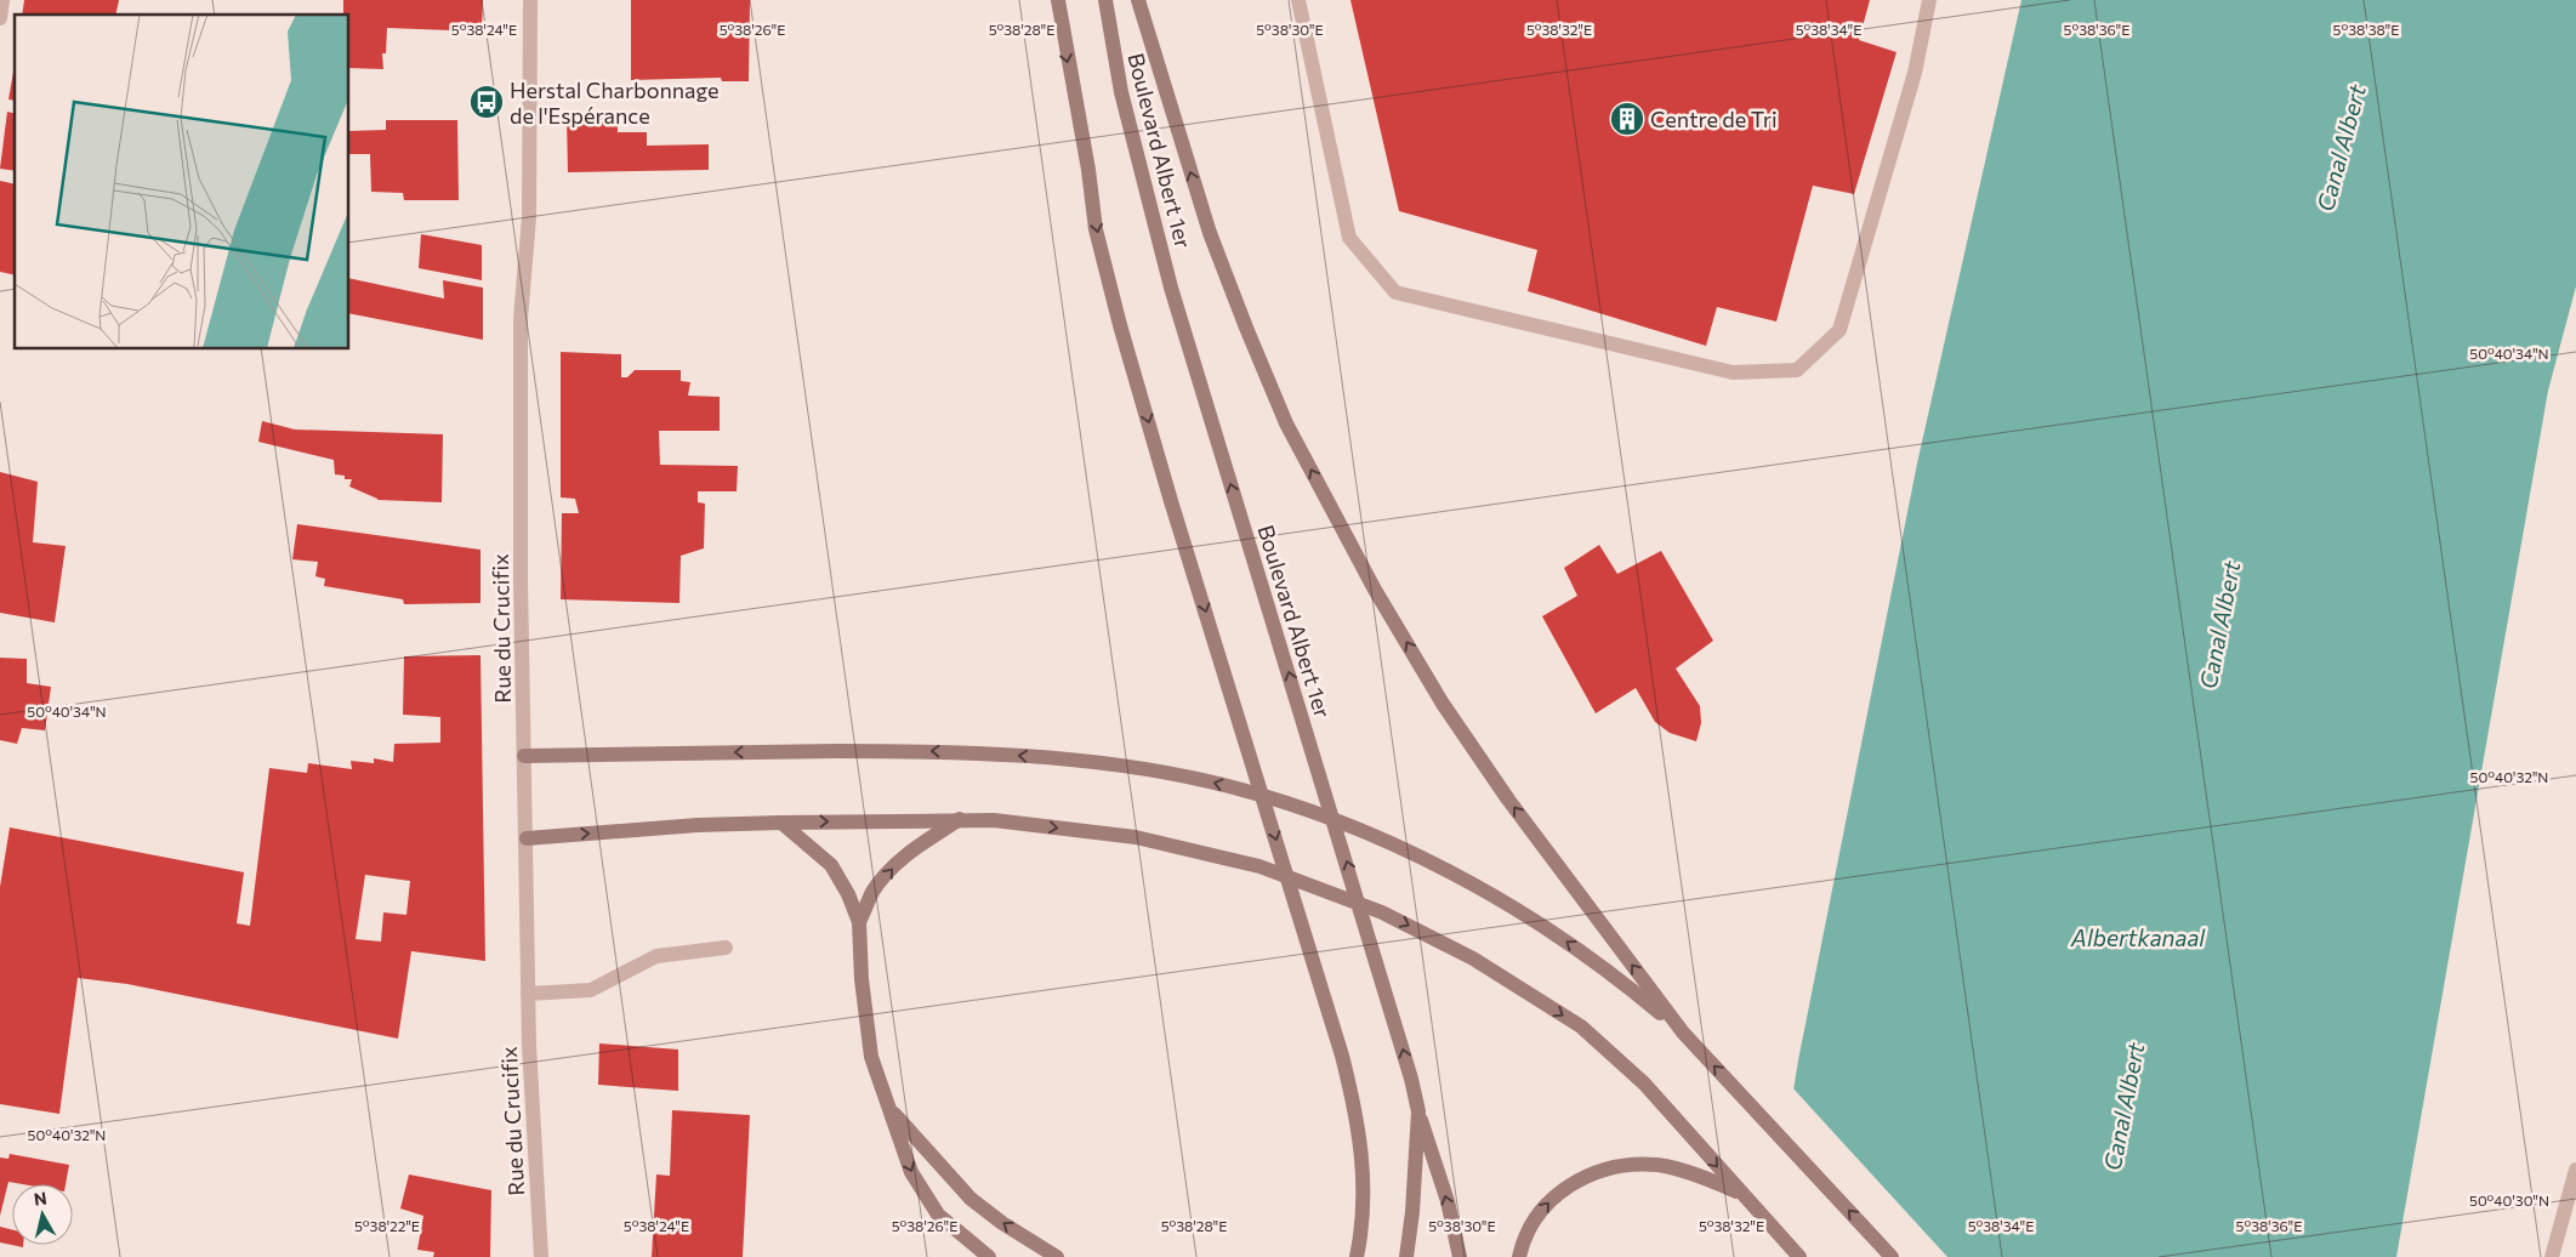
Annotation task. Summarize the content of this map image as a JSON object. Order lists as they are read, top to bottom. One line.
{"streets":{"main road":["Boulevard Albert 1er"],"street":["Rue du Crucifix"]},"water":["Canal Albert","Albertkanaal"],"places":{"bus stop":["Herstal Charbonnage de l'Espérance"],"building":["Centre de Tri"]},"north":"top","coordinates":["5°38'24\"E","5°38'26\"E","5°38'28\"E","5°38'30\"E","5°38'32\"E","5°38'34\"E","5°38'36\"E","5°38'38\"E","50°40'34\"N","50°40'32\"N","50°40'30\"N","5°38'22\"E"]}
